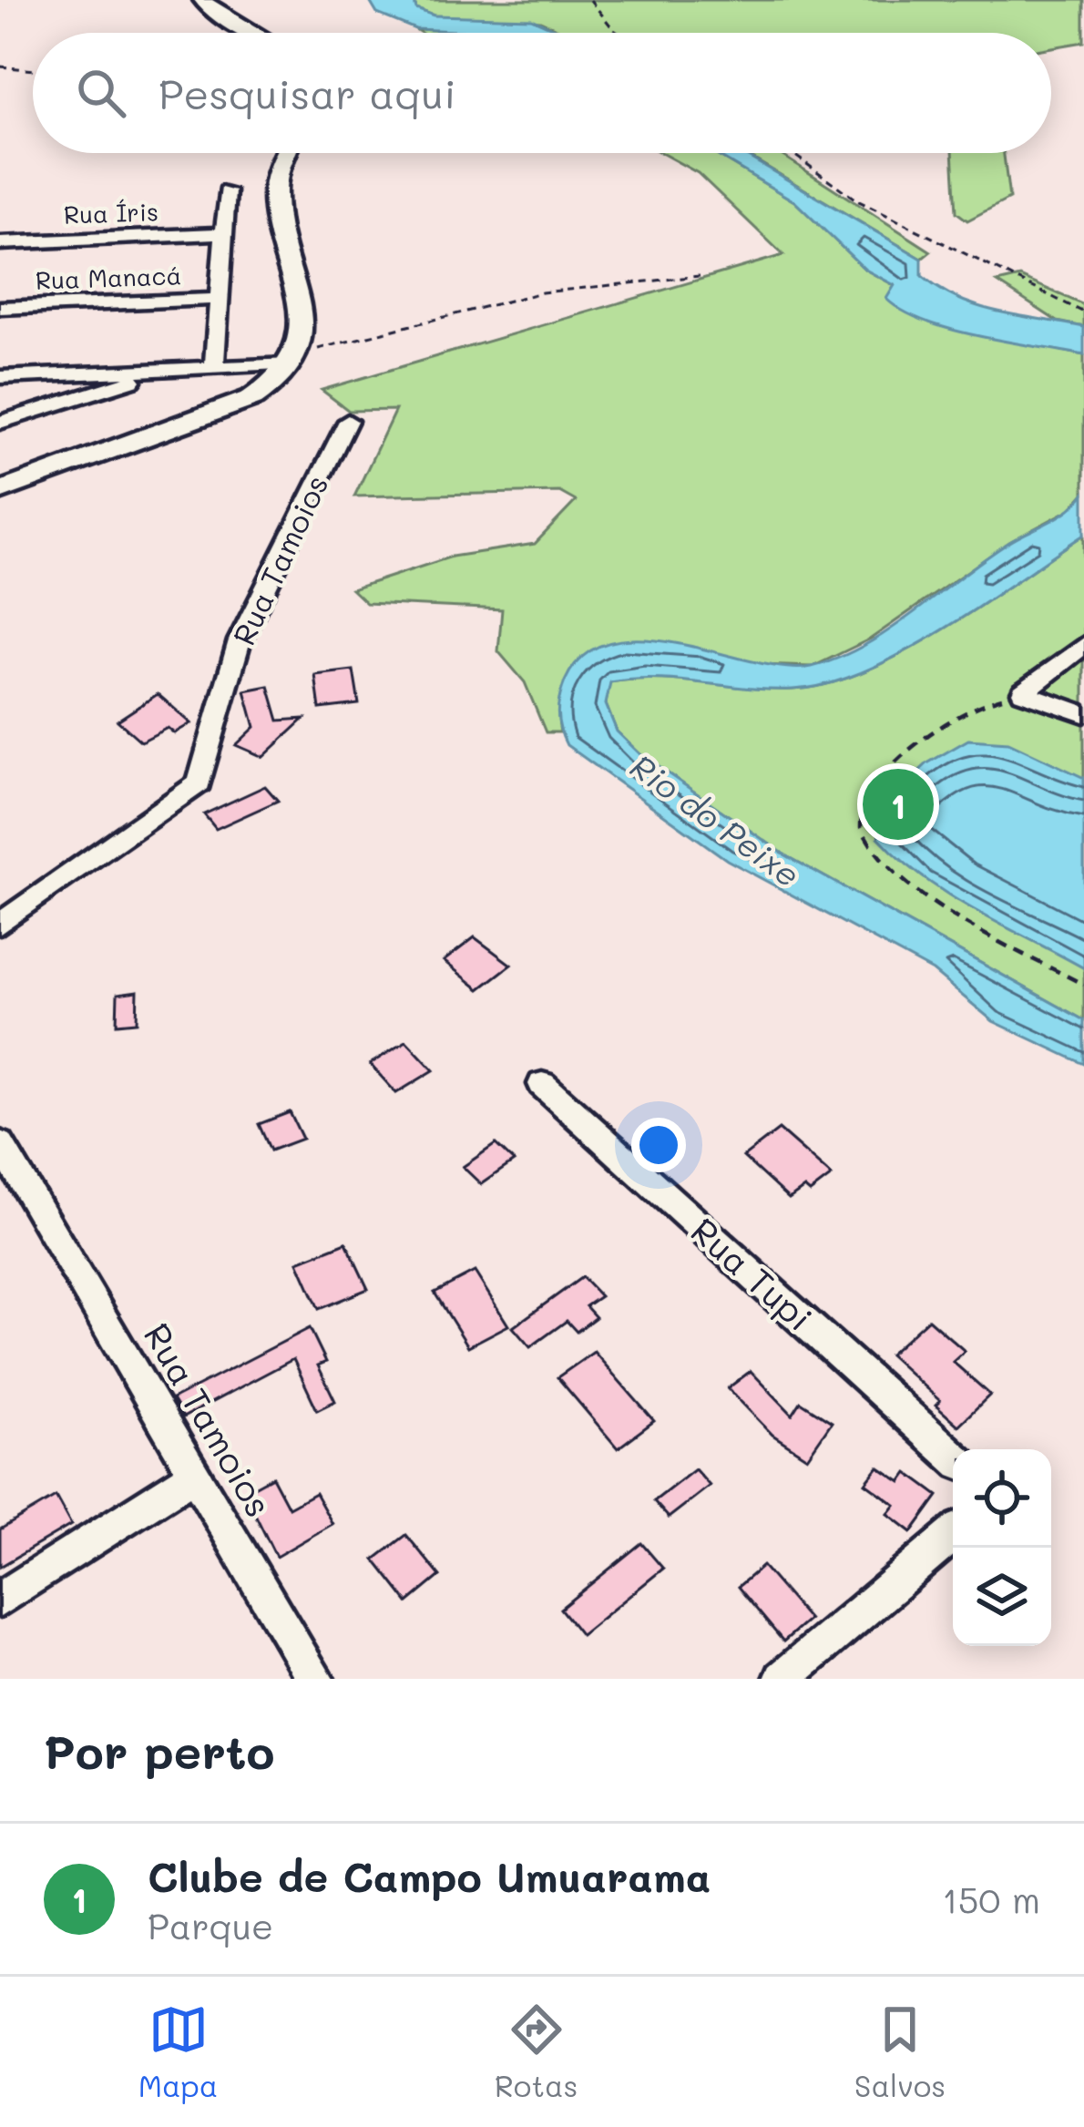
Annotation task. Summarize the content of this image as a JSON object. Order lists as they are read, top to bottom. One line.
{"streets":{"street":["Rua Íris","Rua Manacá","Rua Tamoios","Rua Tupi"]},"water":["Rio do Peixe"],"page":{"search":"Pesquisar aqui","pins":"1","heading":"Por perto","list":[{"mark":"1","name":"Clube de Campo Umuarama","note":"Parque","value":"150 m"}],"nav":["Mapa","Rotas","Salvos"]}}
